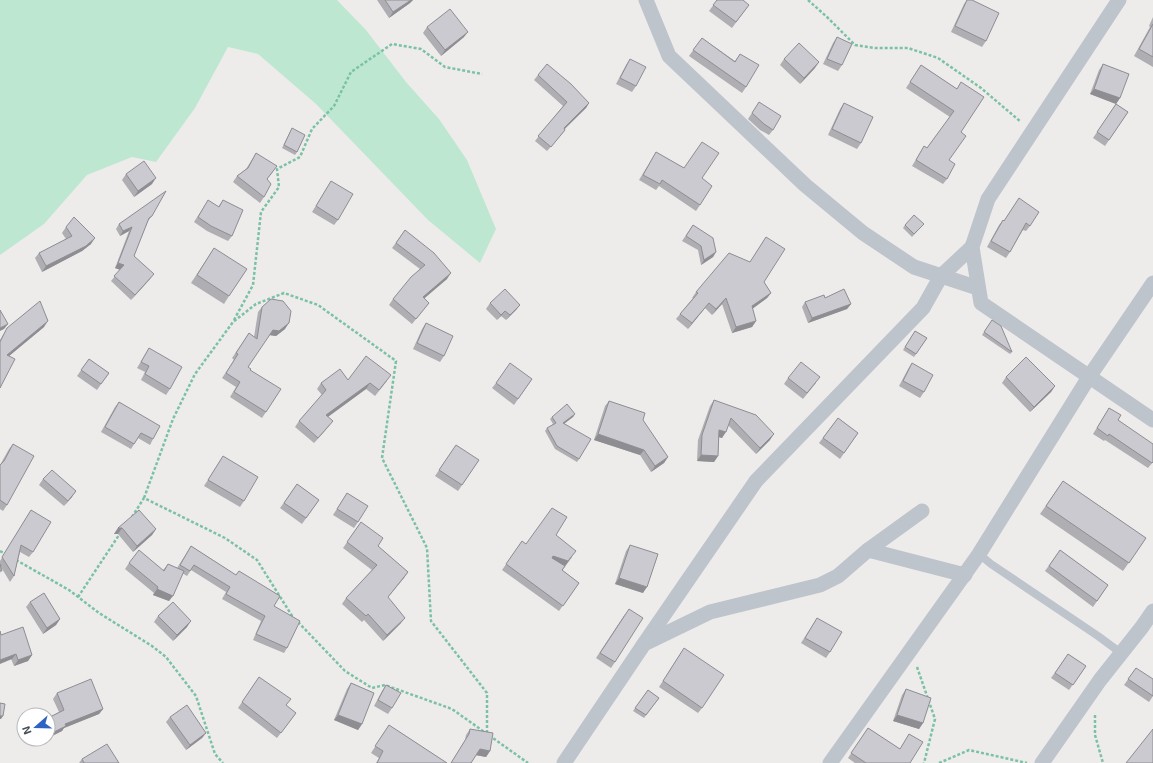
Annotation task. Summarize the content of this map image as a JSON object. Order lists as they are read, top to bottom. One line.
{"north":"left"}
